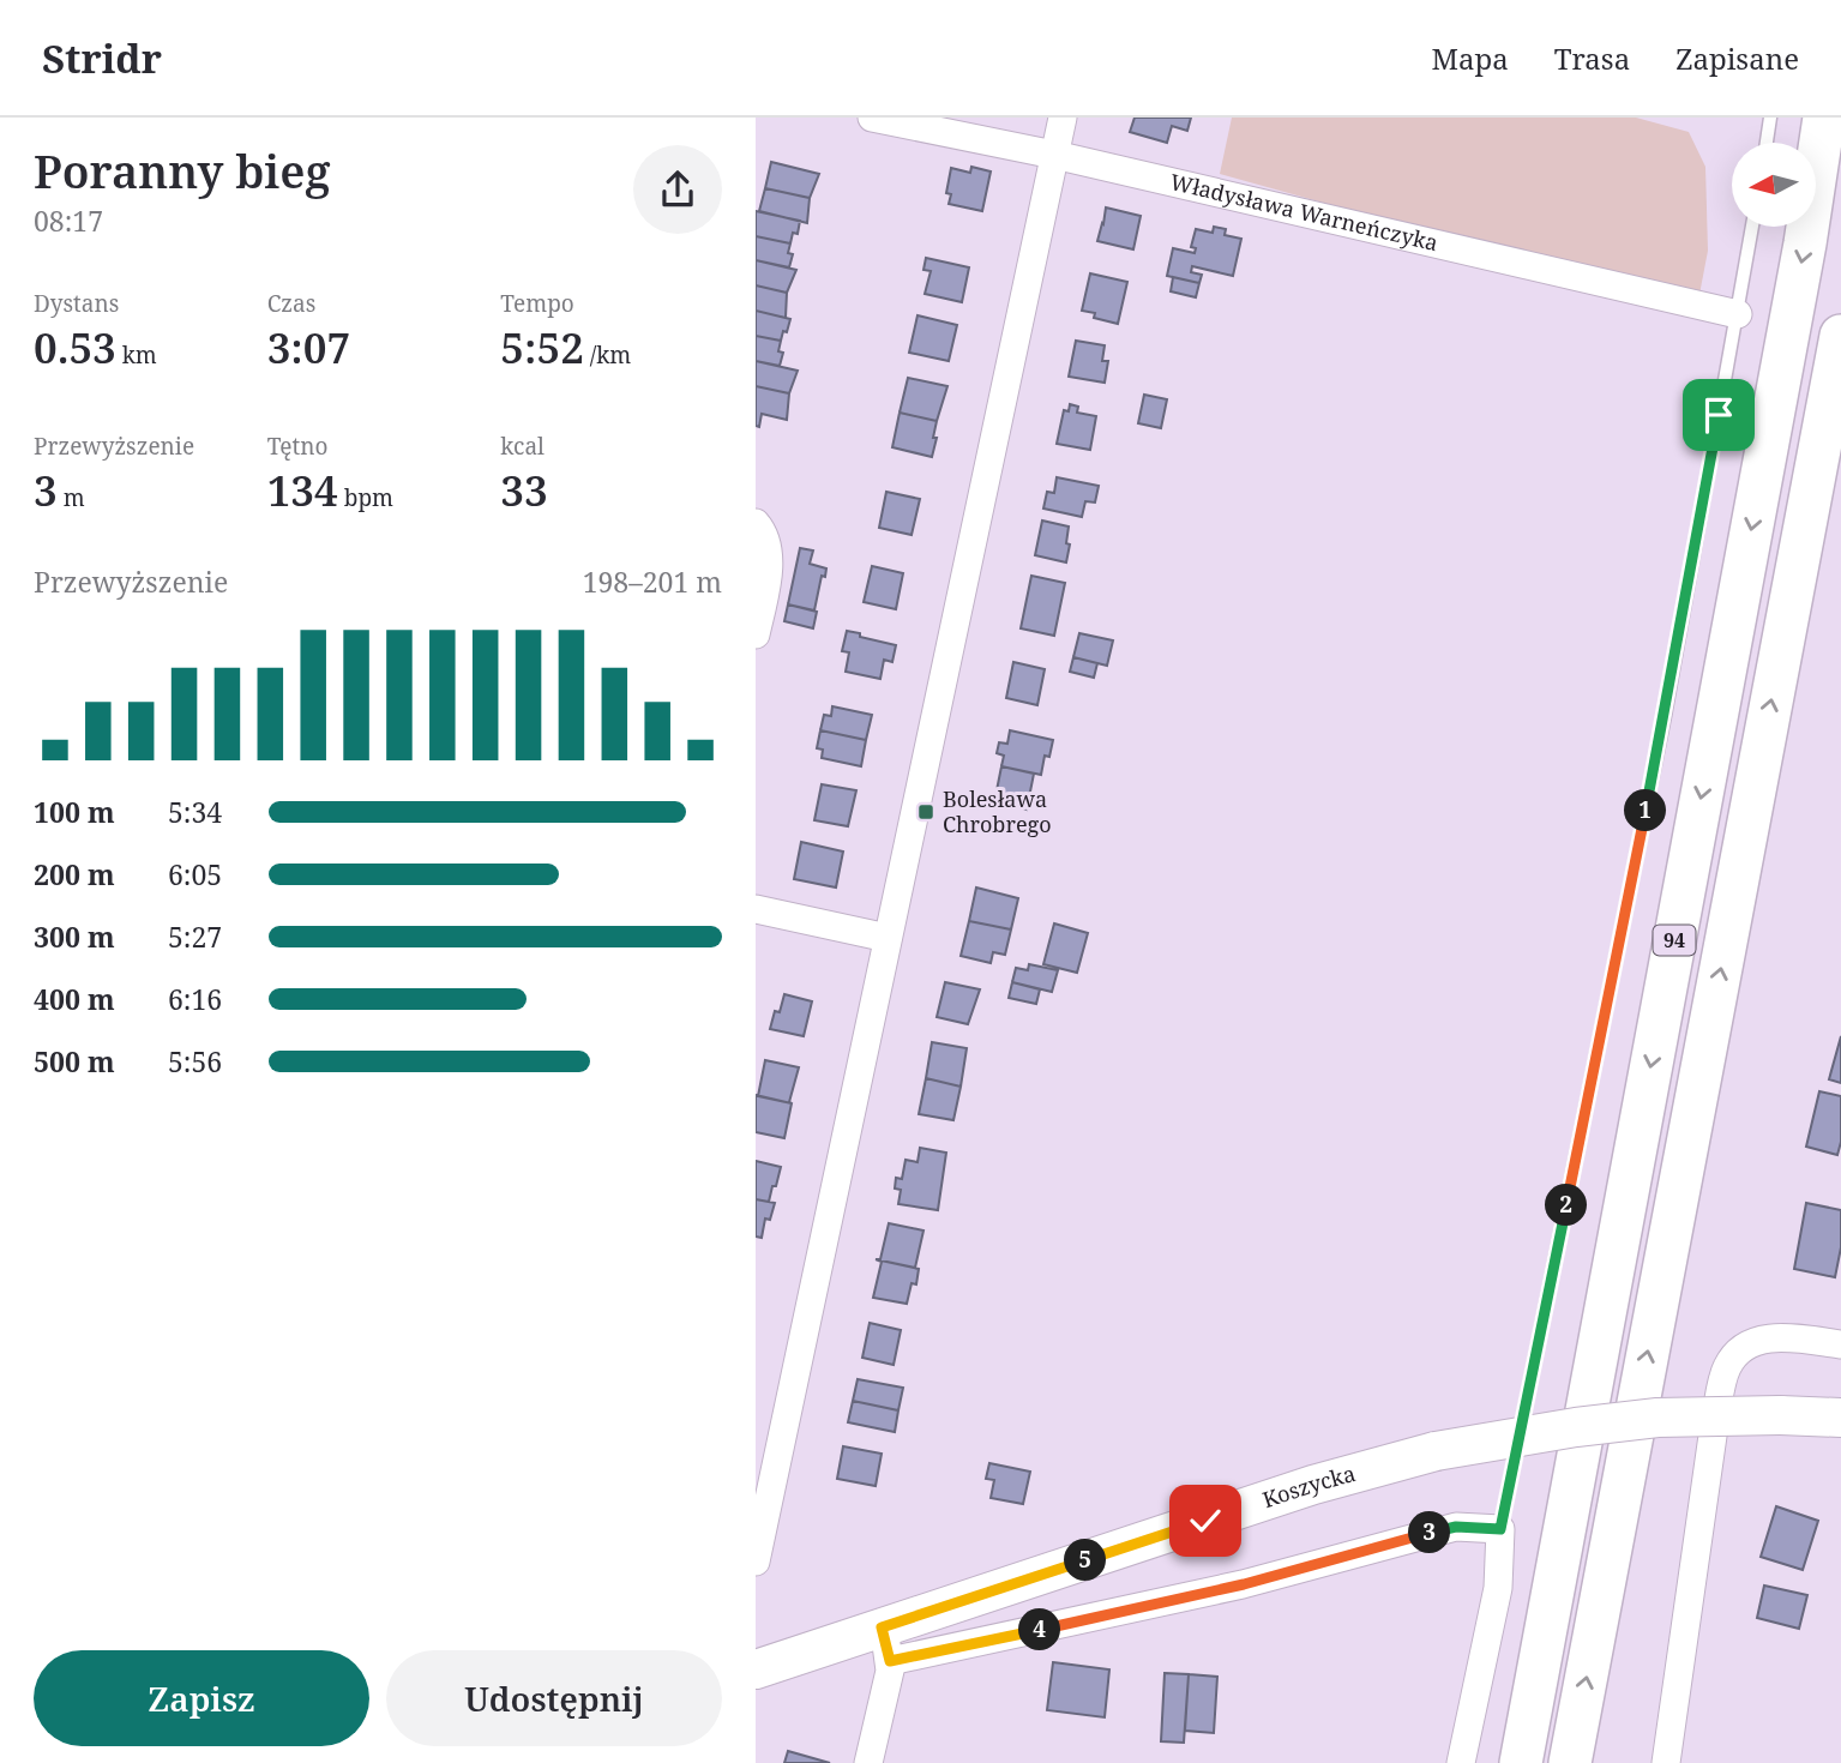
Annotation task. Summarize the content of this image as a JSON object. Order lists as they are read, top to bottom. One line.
{"streets":{"main road":["94"],"street":["Władysława Warneńczyka","Koszycka"]},"places":{"transit":["Bolesława Chrobrego"]},"north":"left","page":{"header":"Stridr","nav":["Mapa","Trasa","Zapisane"],"heading":["Poranny bieg","08:17"],"stats":[["Dystans","0.53 km"],["Czas","3:07"],["Tempo","5:52 /km"],["Przewyższenie","3 m"],["Tętno","134 bpm"],["kcal","33"]],"chart":["Przewyższenie","198–201 m"],"list":[{"name":"100 m","note":"5:34"},{"name":"200 m","note":"6:05"},{"name":"300 m","note":"5:27"},{"name":"400 m","note":"6:16"},{"name":"500 m","note":"5:56"}],"pins":["1","2","3","5","4"],"buttons":["Zapisz","Udostępnij"]}}
